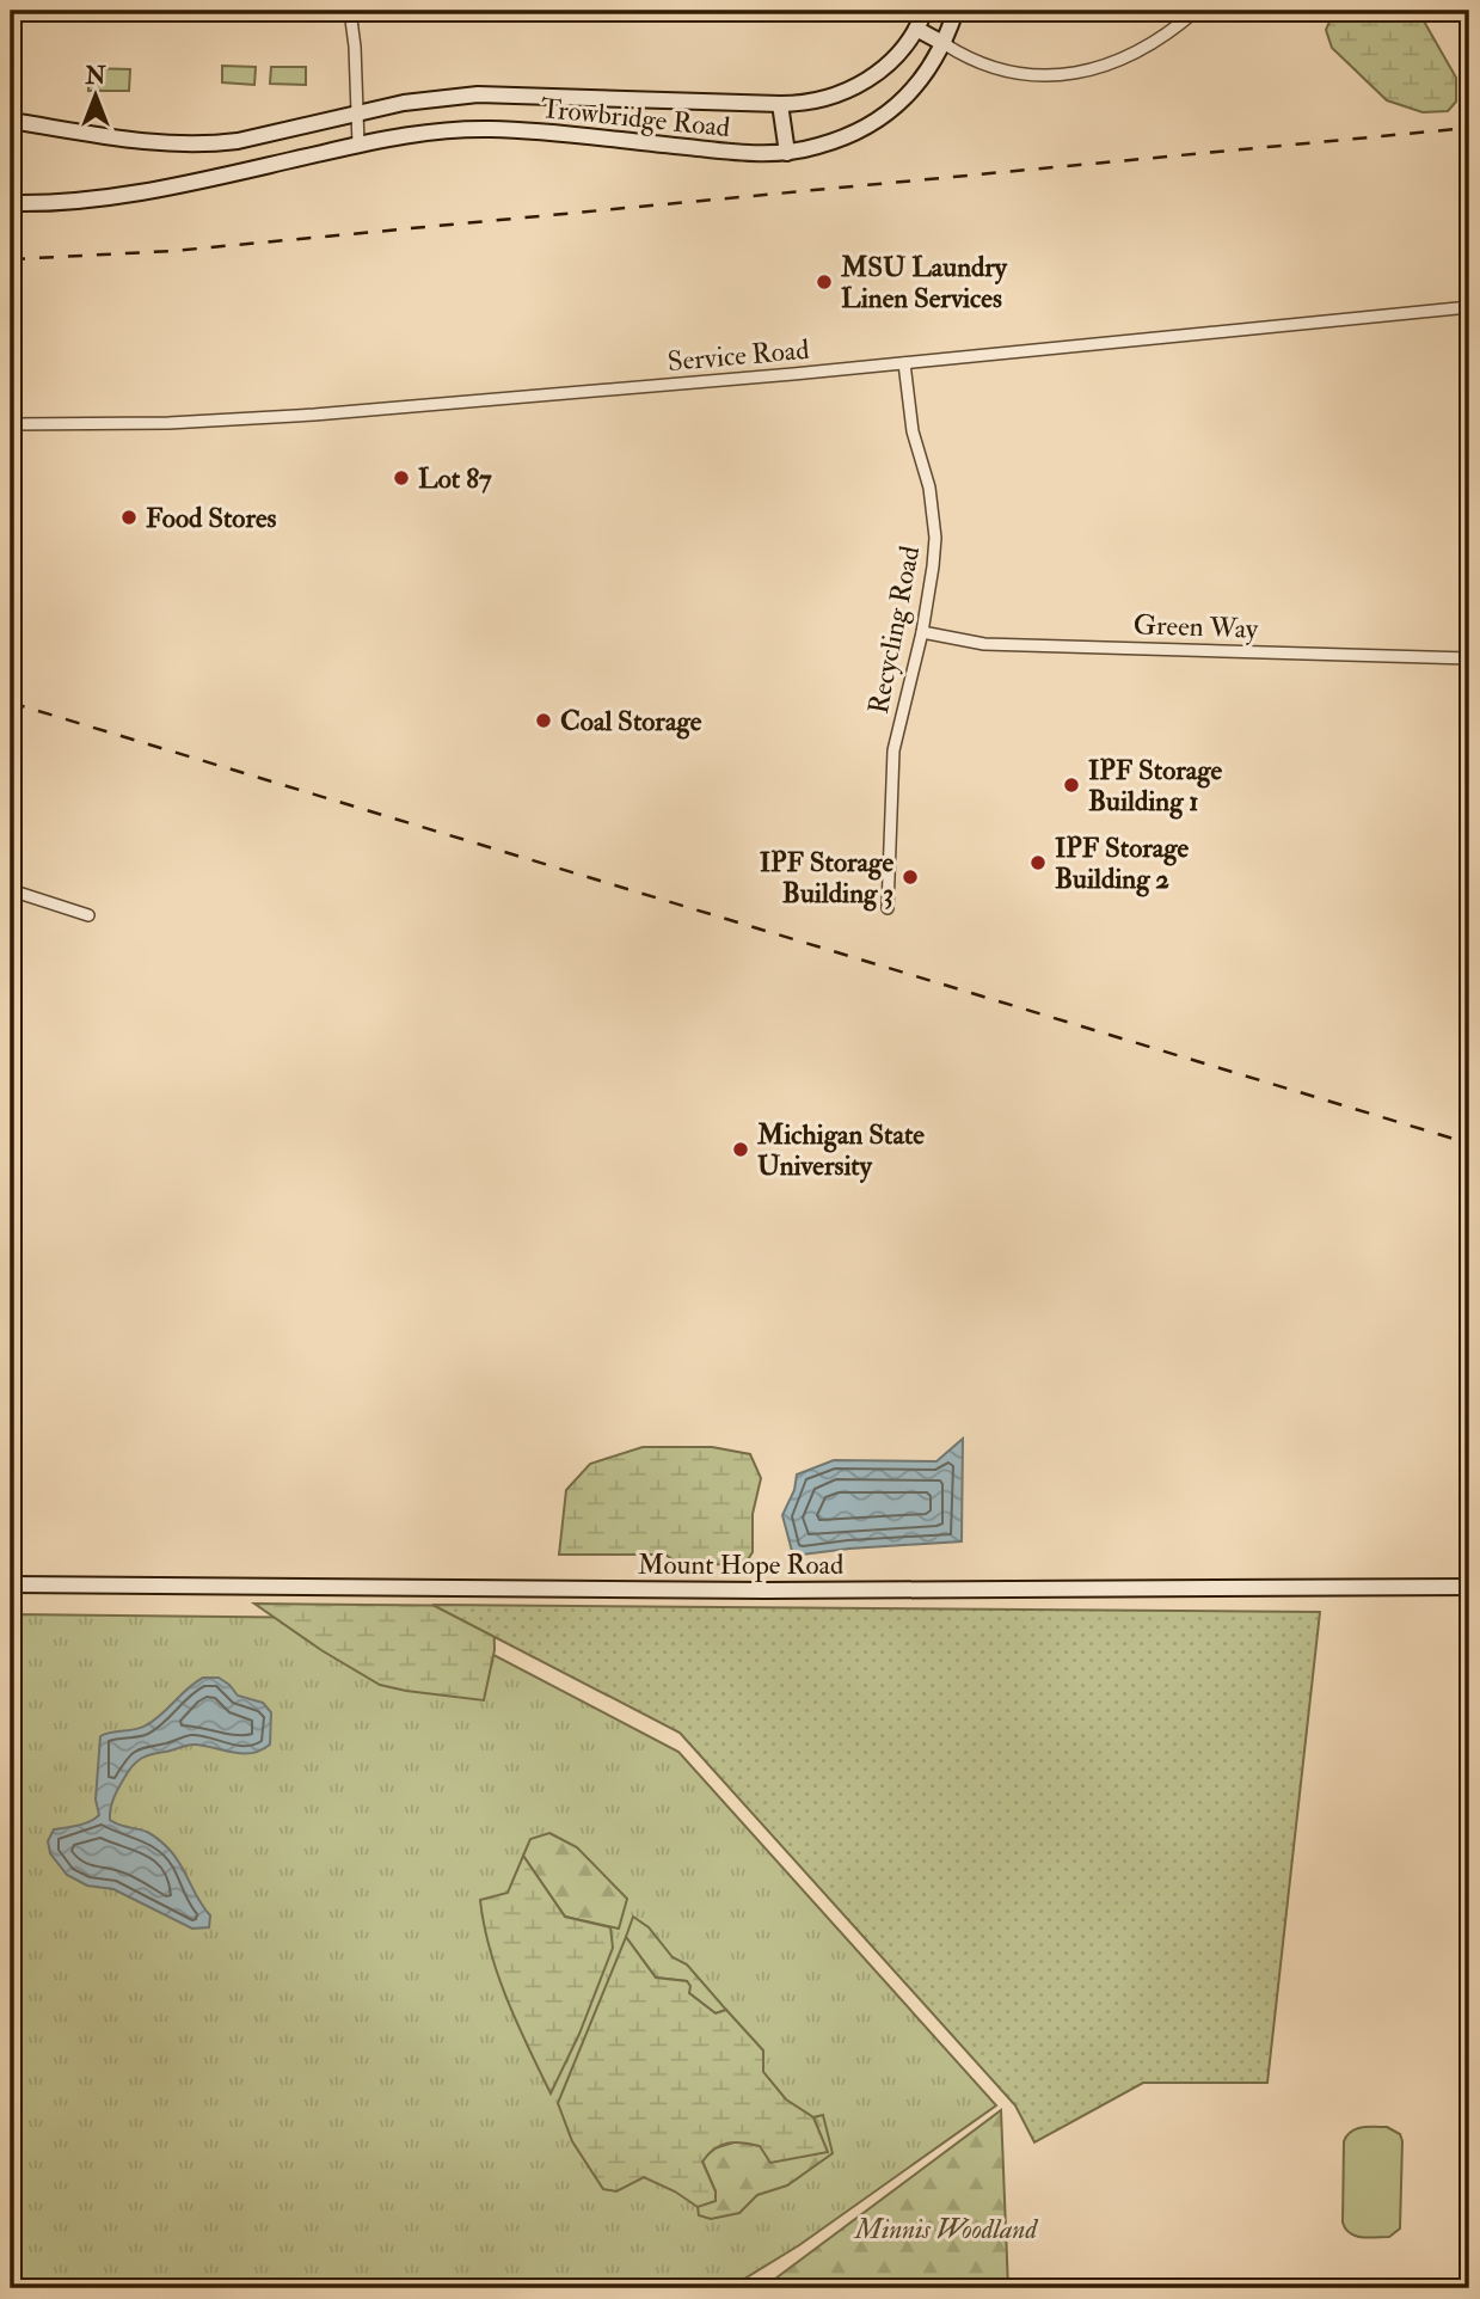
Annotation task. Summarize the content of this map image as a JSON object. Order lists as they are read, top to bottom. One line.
{"streets":{"street":["Trowbridge Road","Service Road","Green Way","Recycling Road","Mount Hope Road"]},"crossings":[["Service Road","Recycling Road"],["Green Way","Recycling Road"]],"parks":["Minnis Woodland"],"places":["MSU Laundry Linen Services","Lot 87","Food Stores","Coal Storage","IPF Storage Building 1","IPF Storage Building 2","IPF Storage Building 3","Michigan State University"],"north":"top"}
